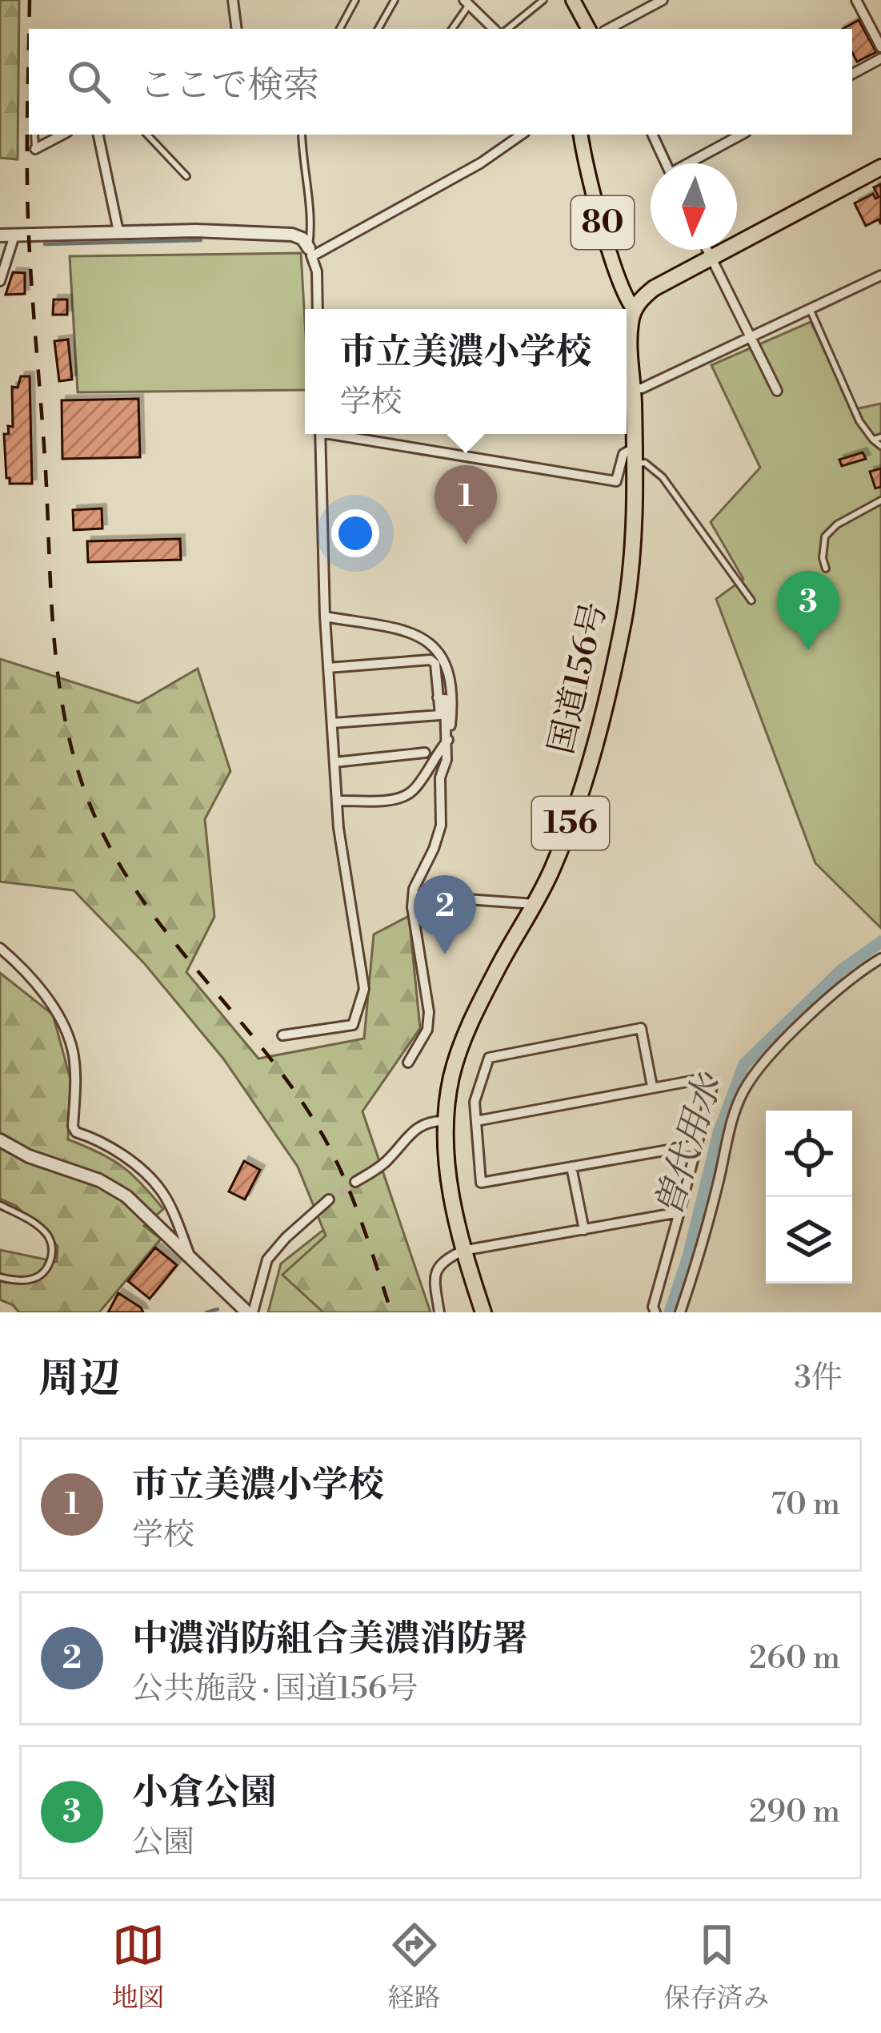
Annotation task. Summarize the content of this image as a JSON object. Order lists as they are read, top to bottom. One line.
{"streets":{"highway":["国道156号","156"],"main road":["80"]},"crossings":[["80","国道156号"]],"water":["曽代用水"],"north":"bottom","page":{"search":"ここで検索","popup":["市立美濃小学校","学校"],"pins":["1","3","2"],"heading":["周辺","3件"],"list":[{"mark":"1","name":"市立美濃小学校","note":"学校","value":"70 m"},{"mark":"2","name":"中濃消防組合美濃消防署","note":"公共施設 · 国道156号","value":"260 m"},{"mark":"3","name":"小倉公園","note":"公園","value":"290 m"}],"nav":["地図","経路","保存済み"]}}
